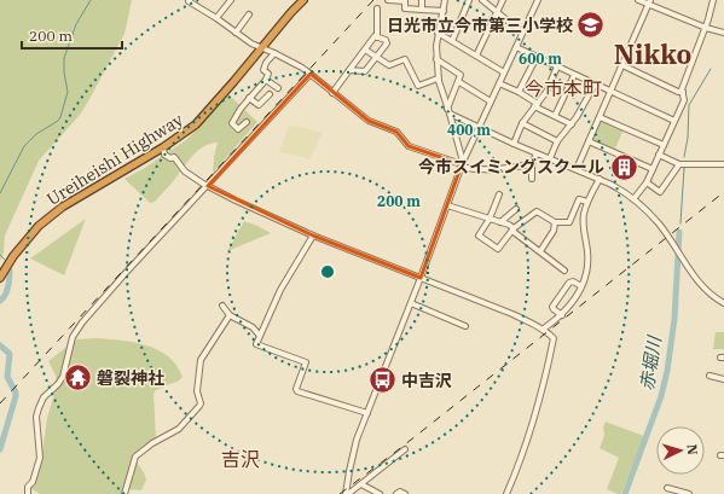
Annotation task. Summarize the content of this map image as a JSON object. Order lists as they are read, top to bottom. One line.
{"streets":{"highway":["Ureiheishi Highway"]},"districts":["Nikko","今市本町","吉沢"],"water":["赤堀川"],"places":{"school or university":["日光市立今市第三小学校"],"building":["今市スイミングスクール"],"temple":["磐裂神社"],"bus stop":["中吉沢"]},"scale_bar":"200 m","north":"right","rings":["600 m","400 m","200 m"]}
